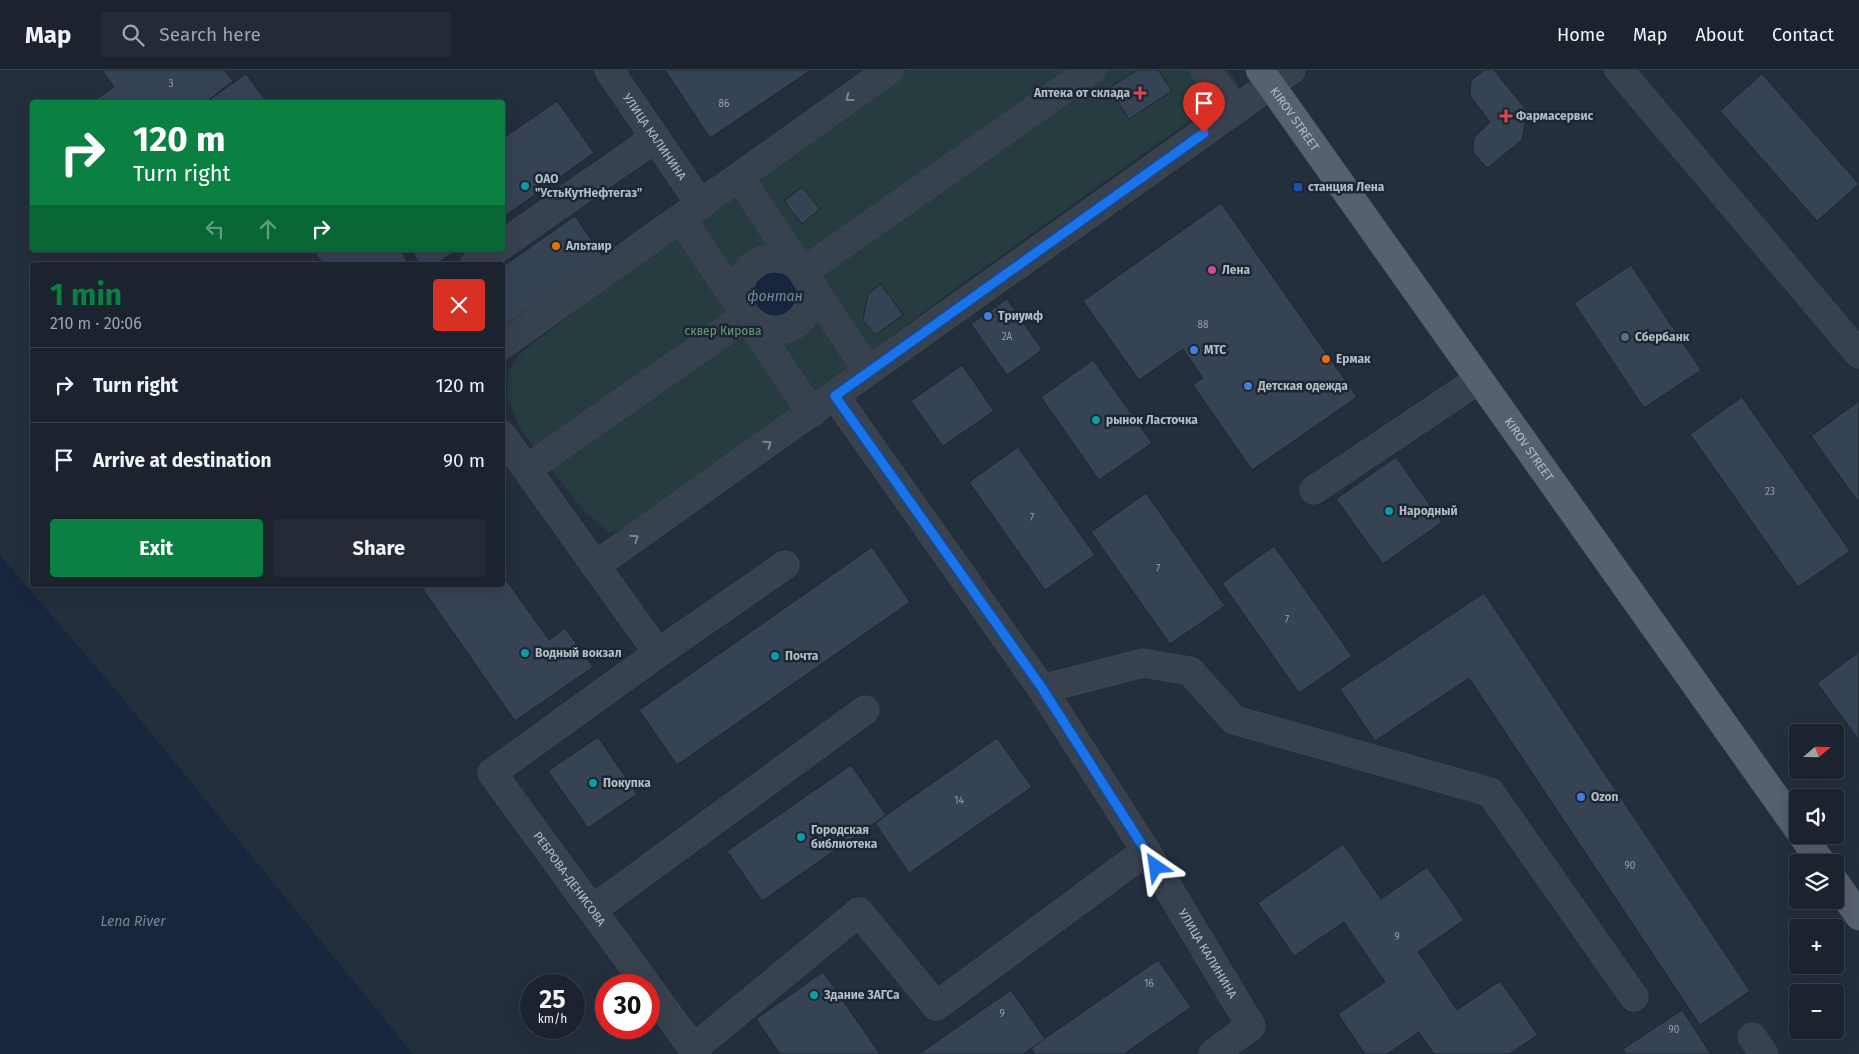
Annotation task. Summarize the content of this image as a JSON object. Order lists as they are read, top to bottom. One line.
{"streets":{"main road":["KIROV STREET"],"street":["УЛИЦА КАЛИНИНА","РЕБРОВА-ДЕНИСОВА"]},"water":["фонтан","Lena River"],"parks":["сквер Кирова"],"places":{"health":["Аптека от склада","Фармасервис"],"other":["ОАО \"УстьКутНефтегаз\"","Альтаир","Лена","Триумф","Сбербанк","МТС","Ермак","Детская одежда","рынок Ласточка","Народный","Водный вокзал","Почта","Покупка","Ozon","Городская библиотека","Здание ЗАГСа"],"transit":["станция Лена"]},"house_numbers":["3","86","88","2А","23","7","7","7","14","90","9","16","9","90"],"north":"right","page":{"header":"Map","search":"Search here","nav":["Home","Map","About","Contact"],"turn":["120 m","Turn right"],"heading":["1 min","210 m · 20:06"],"list":[{"name":"Turn right","value":"120 m"},{"name":"Arrive at destination","value":"90 m"}],"buttons":["Exit","Share"],"map_buttons":["+","−"],"speed":"25 km/h","limit":"30"}}
